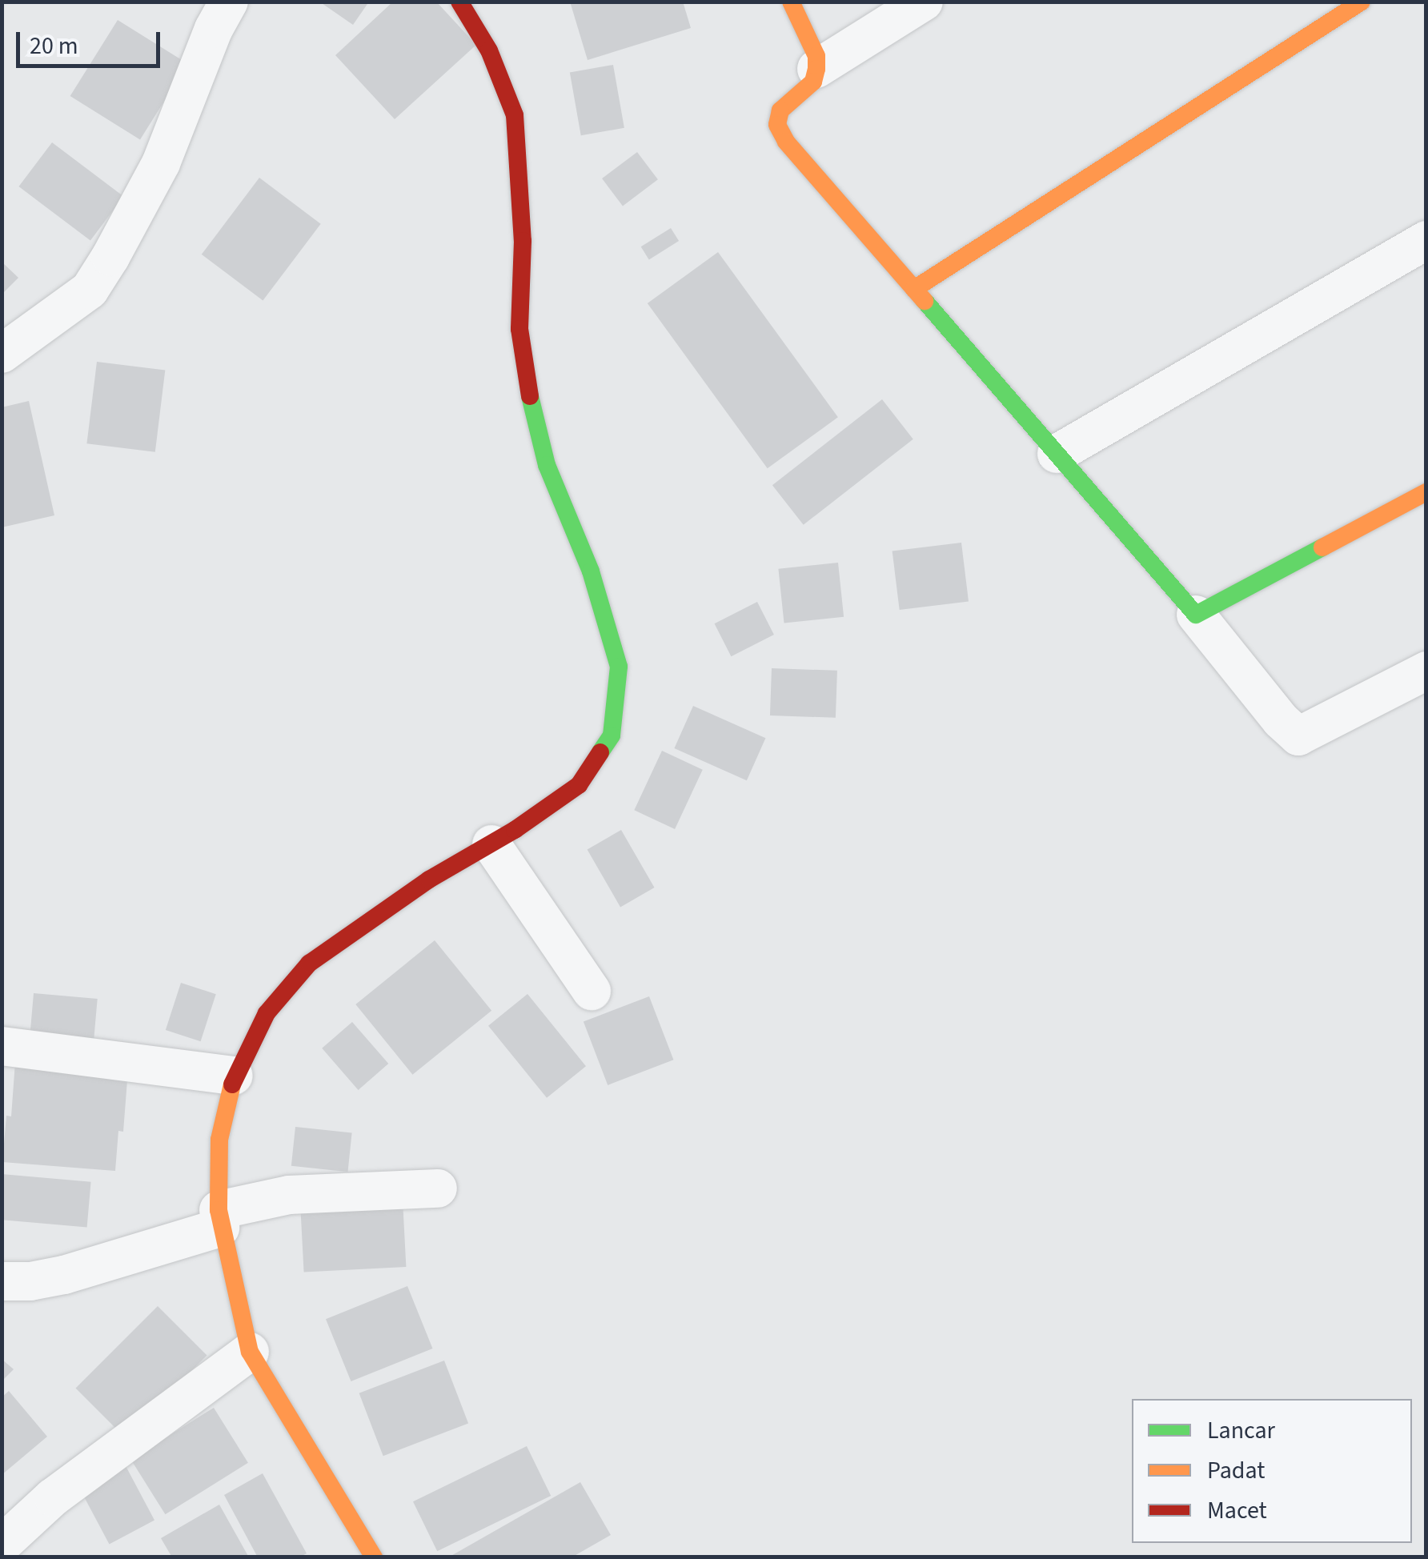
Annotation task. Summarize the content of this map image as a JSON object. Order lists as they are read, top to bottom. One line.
{"legend":["Lancar","Padat","Macet"],"scale_bar":"20 m"}
